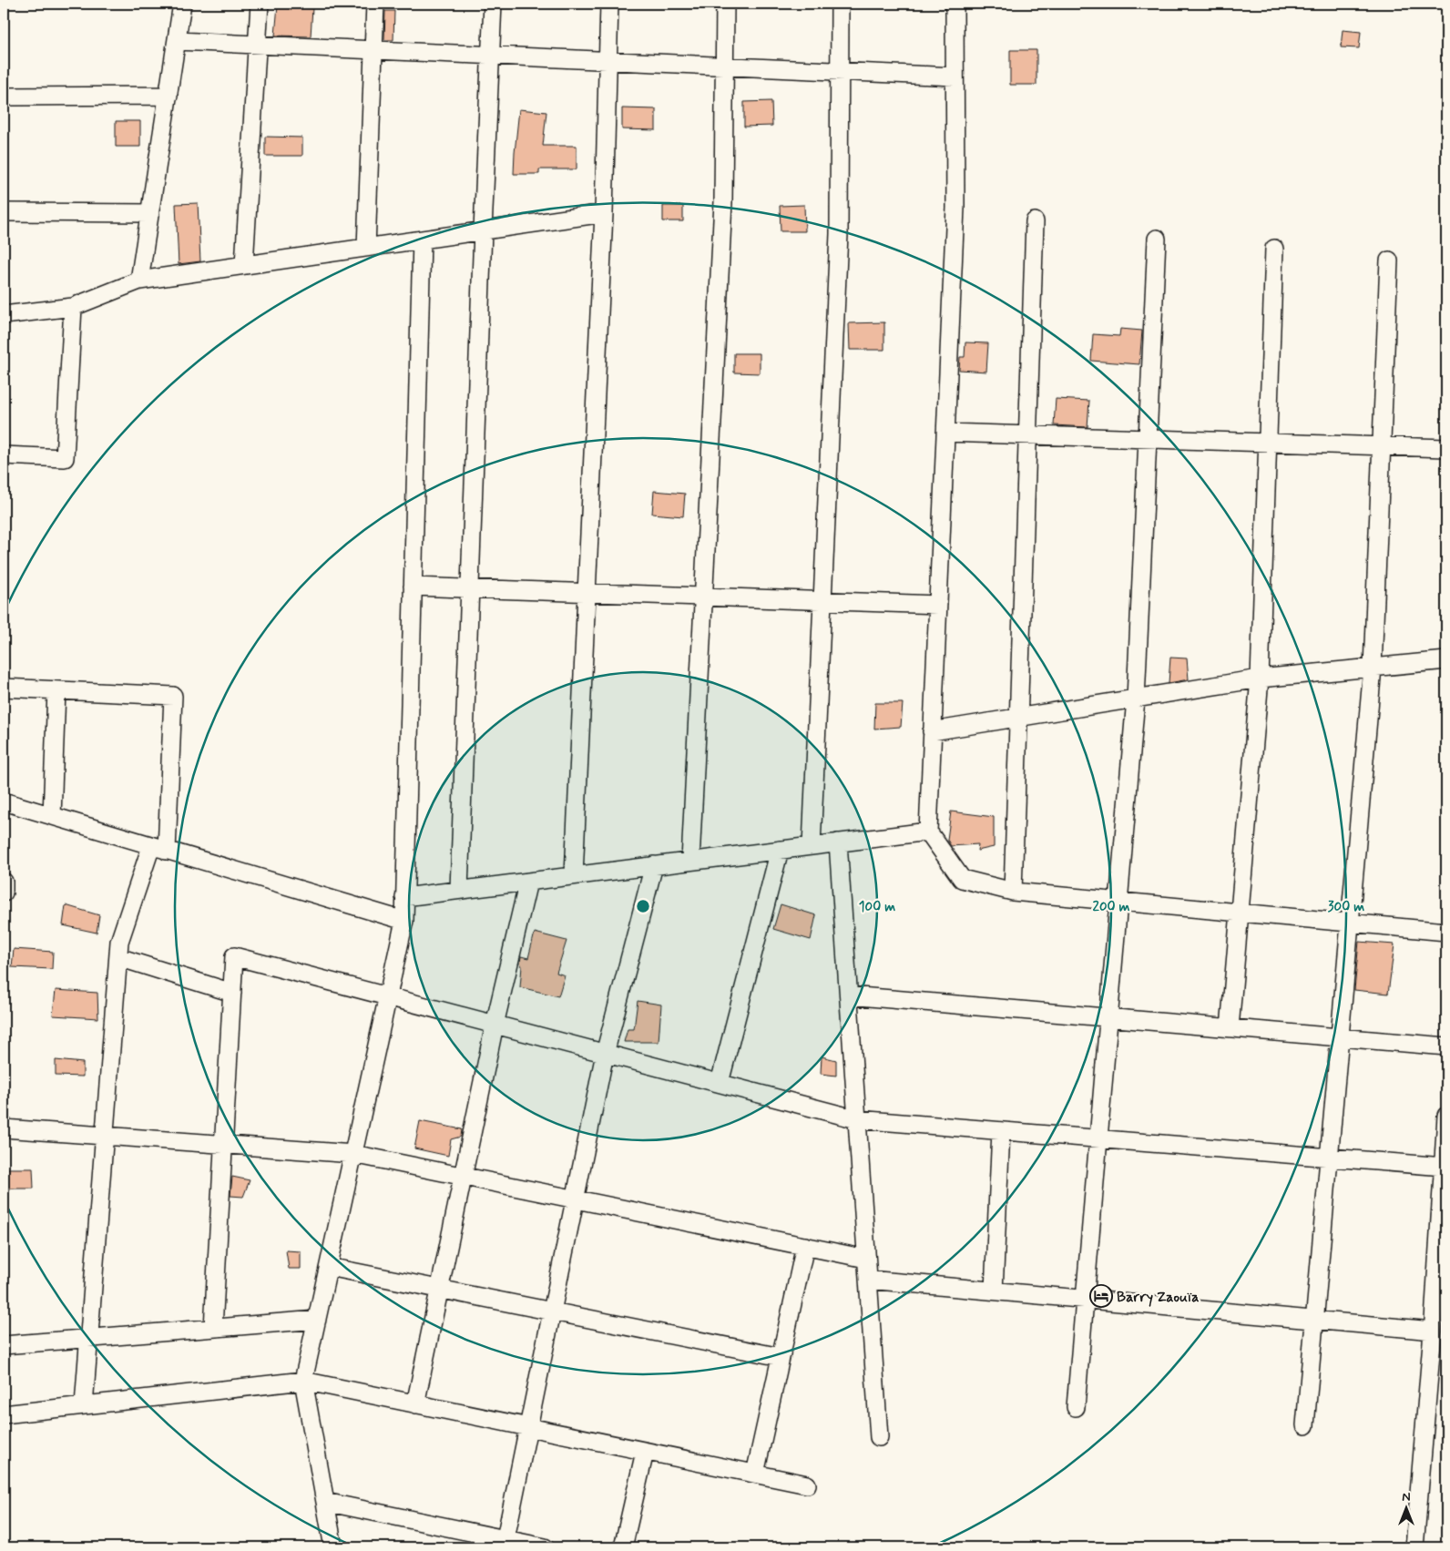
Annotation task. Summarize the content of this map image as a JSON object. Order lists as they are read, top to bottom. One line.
{"places":{"hotel":["Barry Zaouïa"]},"north":"top","rings":["100 m","200 m","300 m"]}
